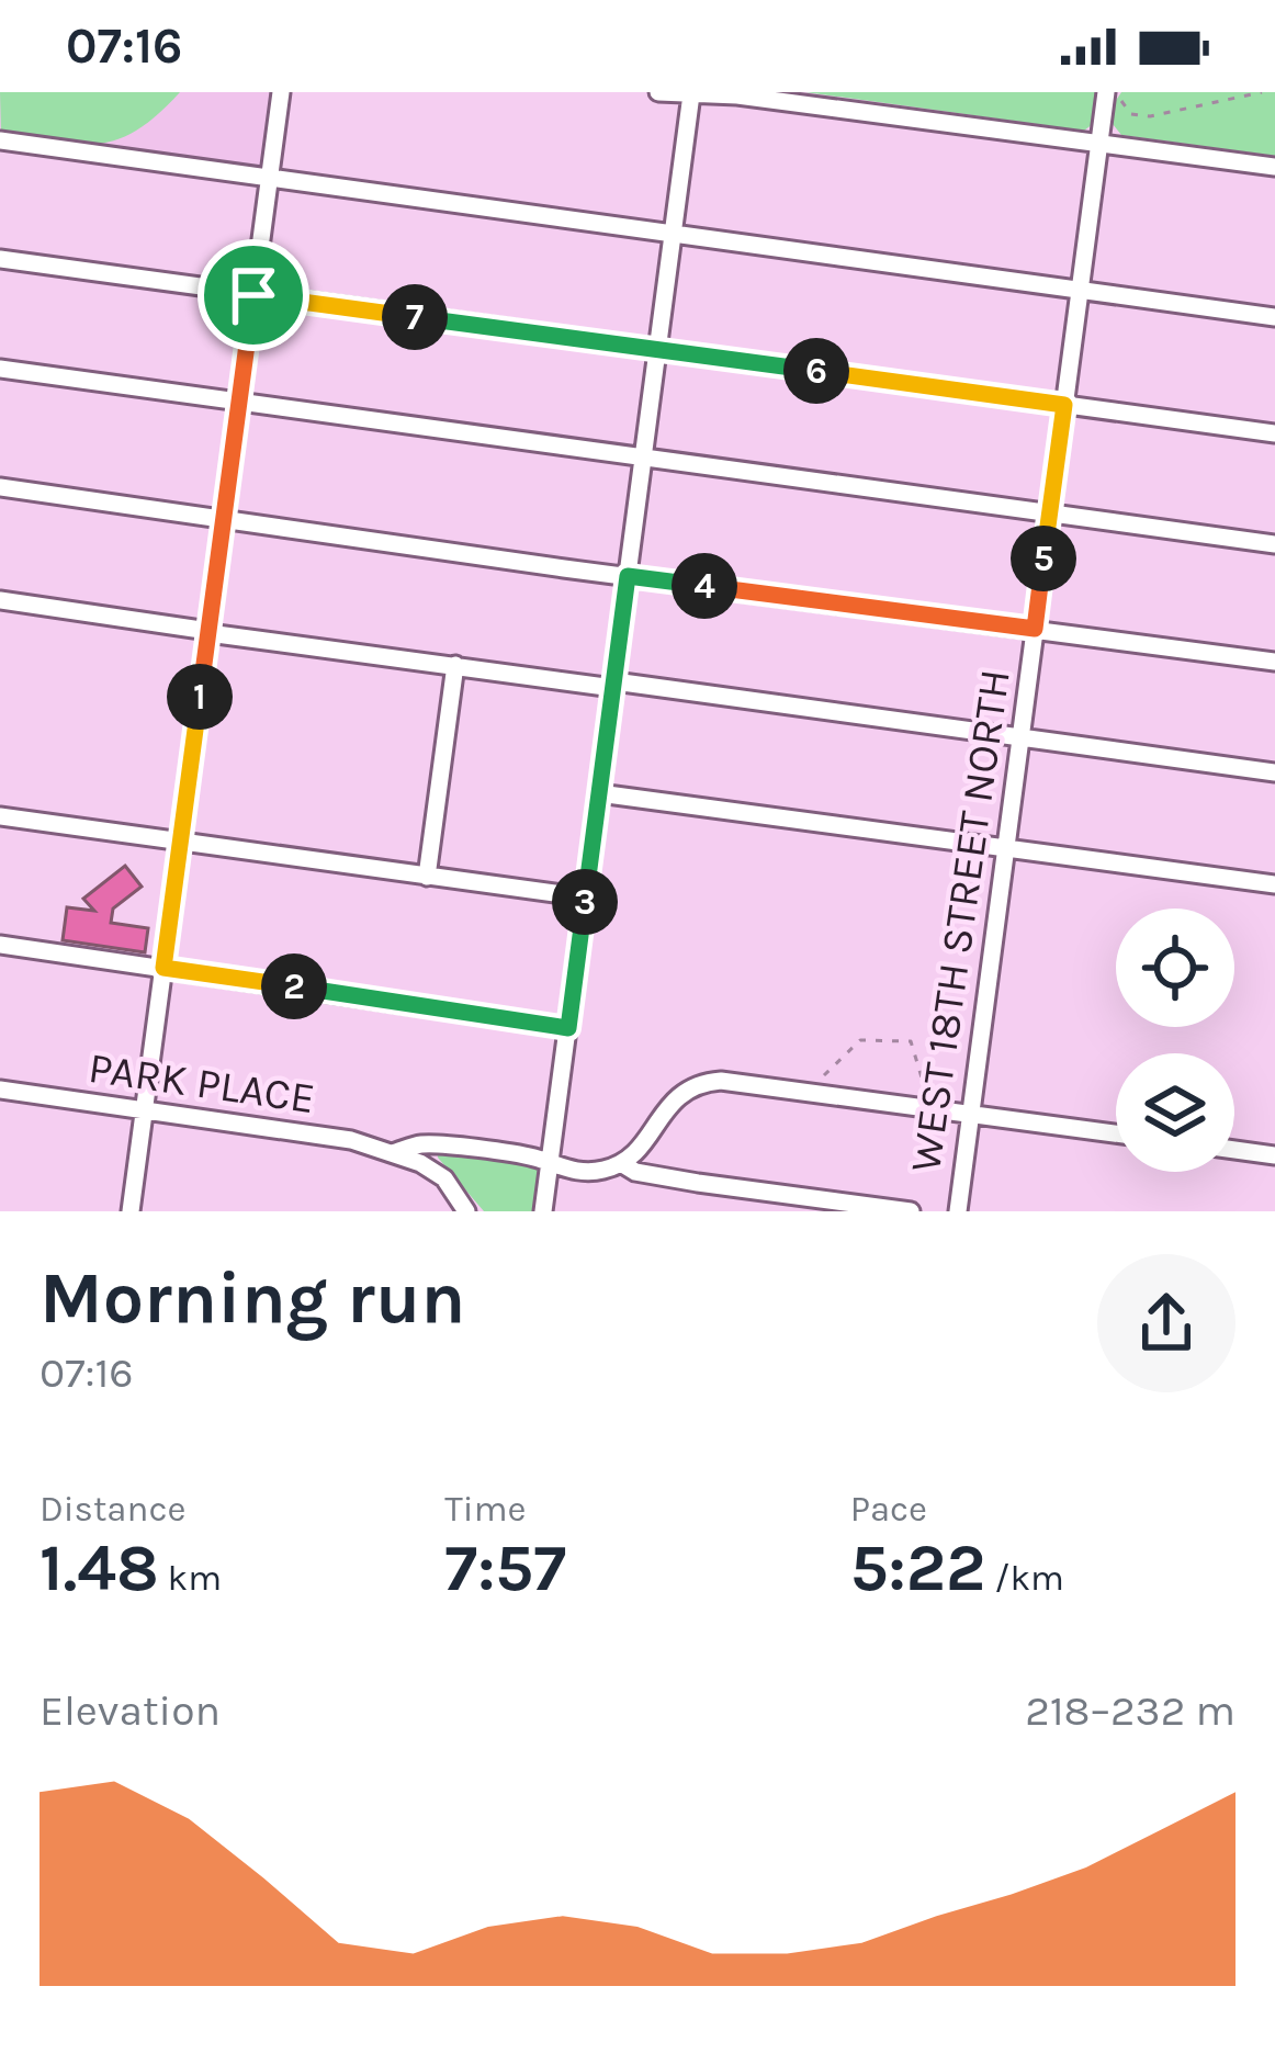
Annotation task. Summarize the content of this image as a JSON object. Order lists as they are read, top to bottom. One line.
{"streets":{"street":["WEST 18TH STREET NORTH","PARK PLACE"]},"page":{"status":"07:16","pins":["7","6","5","4","1","3","2"],"heading":["Morning run","07:16"],"stats":[["Distance","1.48 km"],["Time","7:57"],["Pace","5:22 /km"]],"chart":["Elevation","218–232 m"]}}
